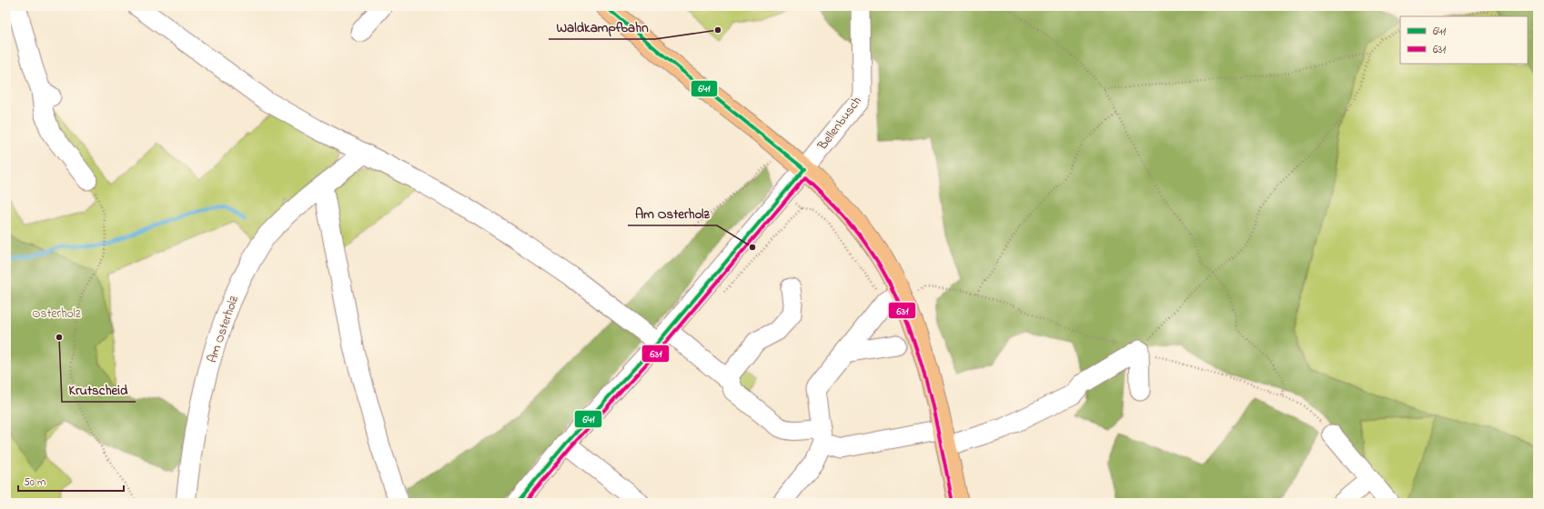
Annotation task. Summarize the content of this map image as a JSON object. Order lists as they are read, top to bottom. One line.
{"streets":{"street":["Bellenbusch","Am Osterholz"]},"parks":["Osterholz"],"places":["Waldkampfbahn","Am Osterholz","Krutscheid"],"lines":["transit line 641","transit line 631"],"legend":["641","631"],"scale_bar":"50 m"}
